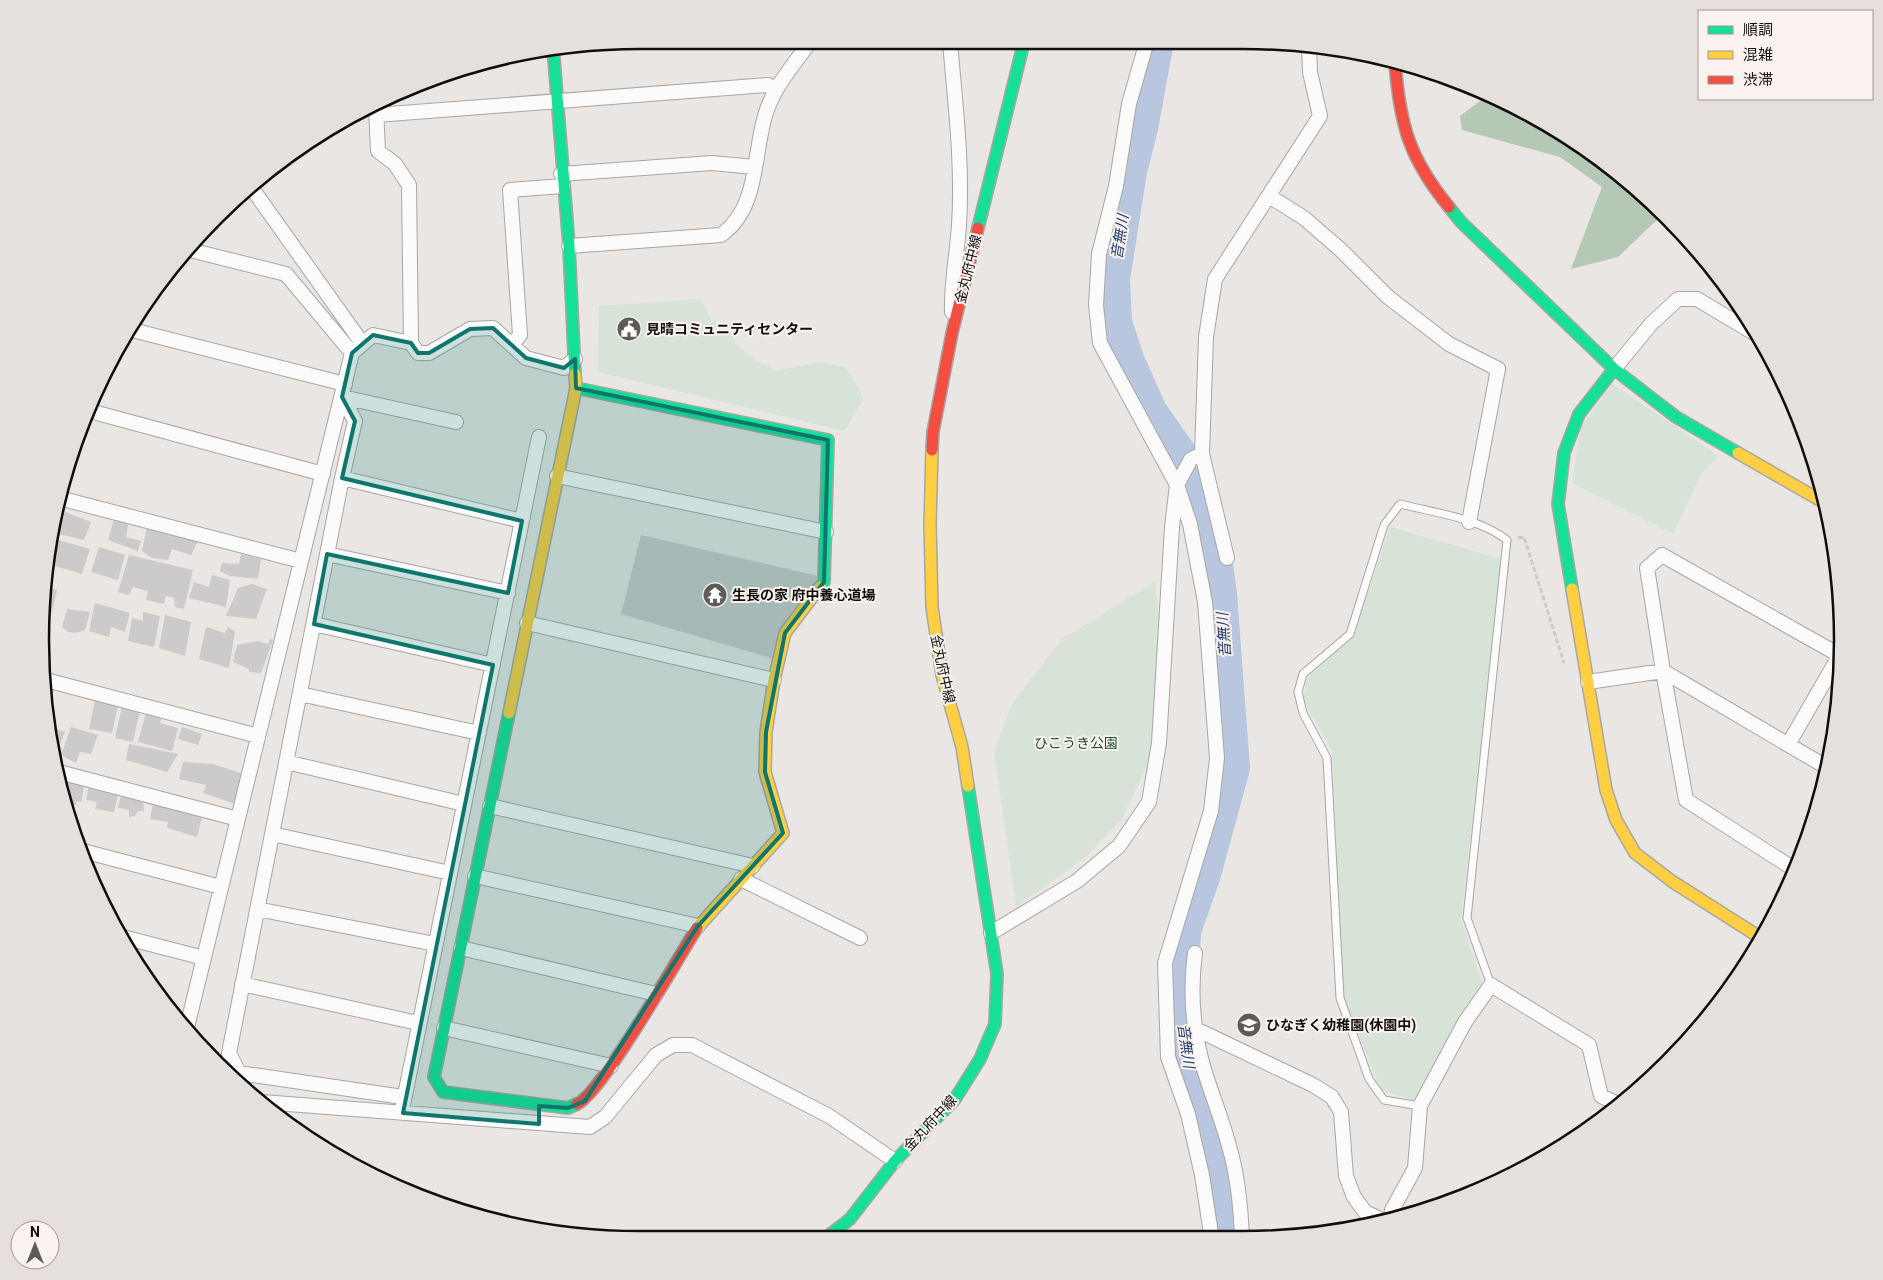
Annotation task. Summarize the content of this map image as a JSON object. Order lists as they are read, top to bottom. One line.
{"streets":{"street":["金丸府中線"]},"water":["音無川"],"parks":["ひこうき公園"],"places":{"public building":["見晴コミュニティセンター"],"temple":["生長の家 府中養心道場"],"school or university":["ひなぎく幼稚園(休園中)"]},"legend":["順調","混雑","渋滞"],"north":"top"}
